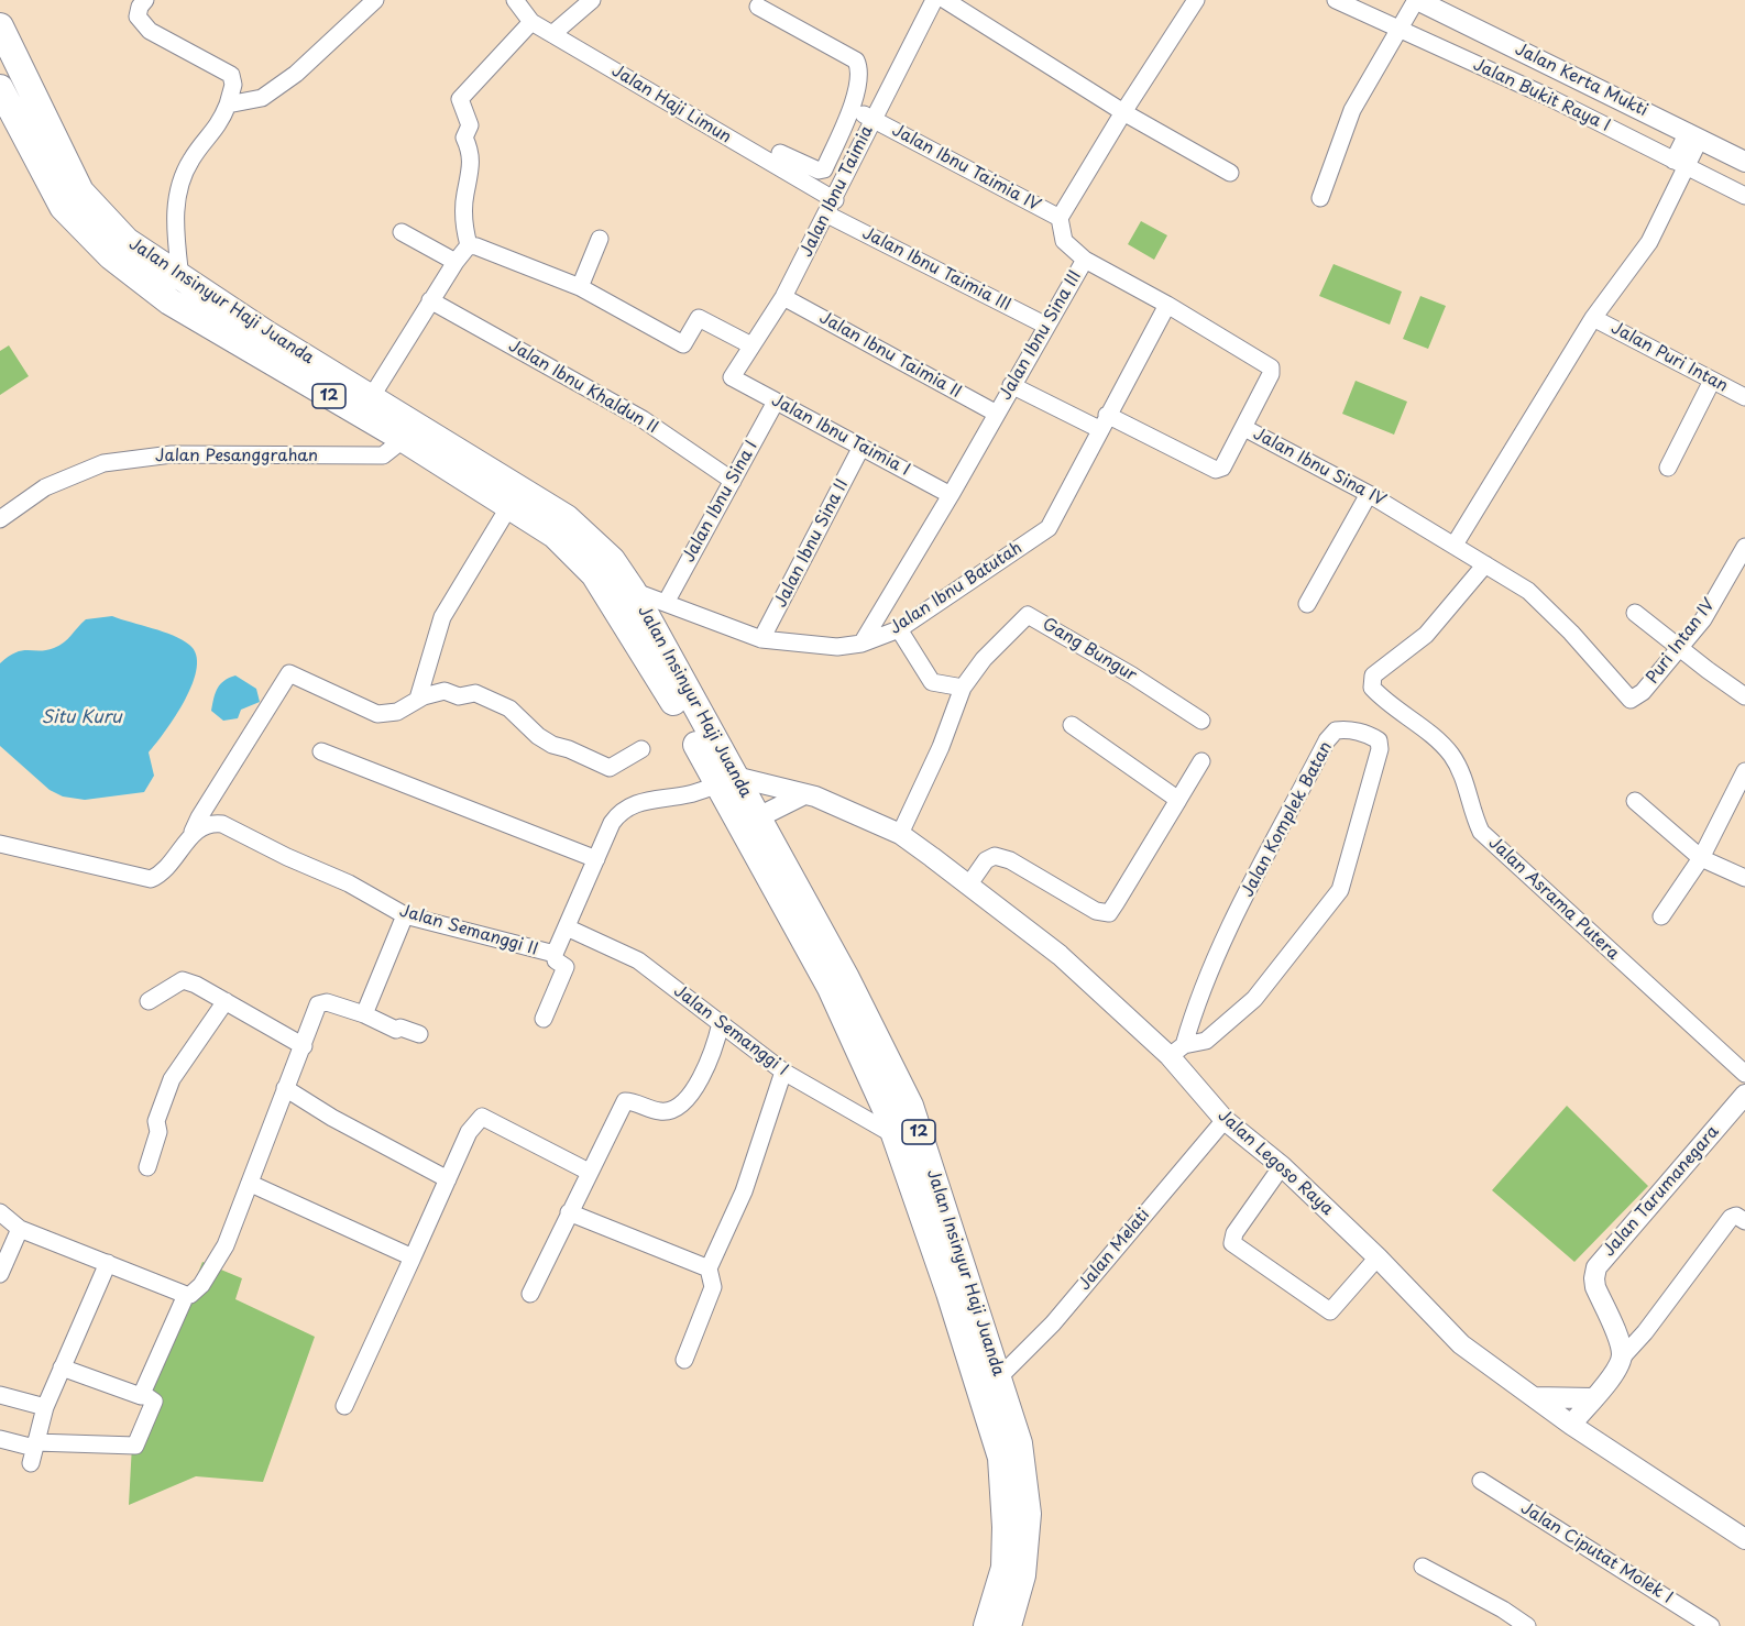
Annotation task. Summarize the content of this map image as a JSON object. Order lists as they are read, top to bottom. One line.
{"streets":{"highway":["Jalan Insinyur Haji Juanda","12"],"street":["Jalan Kerta Mukti","Jalan Bukit Raya I","Jalan Haji Limun","Jalan Ibnu Taimia IV","Jalan Ibnu Taimia","Jalan Ibnu Taimia III","Jalan Ibnu Sina III","Jalan Ibnu Taimia II","Jalan Puri Intan","Jalan Ibnu Khaldun II","Jalan Ibnu Taimia I","Jalan Pesanggrahan","Jalan Ibnu Sina IV","Jalan Ibnu Sina I","Jalan Ibnu Sina II","Jalan Ibnu Batutah","Puri Intan IV","Gang Bungur","Jalan Komplek Batan","Jalan Asrama Putera","Jalan Semanggi II","Jalan Semanggi I","Jalan Legoso Raya","Jalan Tarumanegara","Jalan Melati","Jalan Ciputat Molek I"]},"crossings":[["Jalan Haji Limun","Jalan Ibnu Taimia"],["Jalan Haji Limun","Jalan Ibnu Taimia III"],["Jalan Ibnu Taimia IV","Jalan Ibnu Taimia"],["Jalan Ibnu Taimia IV","Jalan Ibnu Sina III"],["Jalan Ibnu Taimia","Jalan Ibnu Taimia III"],["Jalan Ibnu Taimia","Jalan Ibnu Taimia II"],["Jalan Ibnu Taimia","Jalan Ibnu Taimia I"],["Jalan Ibnu Taimia III","Jalan Ibnu Sina III"],["Jalan Insinyur Haji Juanda","Jalan Pesanggrahan"],["Jalan Insinyur Haji Juanda","Jalan Ibnu Batutah"],["Jalan Insinyur Haji Juanda","Jalan Semanggi II"],["Jalan Insinyur Haji Juanda","Jalan Semanggi I"],["Jalan Insinyur Haji Juanda","Jalan Legoso Raya"],["Jalan Insinyur Haji Juanda","Jalan Melati"],["Jalan Ibnu Sina III","Jalan Ibnu Taimia II"],["Jalan Ibnu Sina III","Jalan Ibnu Taimia I"],["Jalan Ibnu Sina III","Jalan Ibnu Sina IV"],["Jalan Ibnu Sina III","Jalan Ibnu Batutah"],["Jalan Ibnu Khaldun II","Jalan Ibnu Sina I"],["Jalan Ibnu Taimia I","Jalan Ibnu Sina I"],["Jalan Ibnu Taimia I","Jalan Ibnu Sina II"],["Jalan Ibnu Sina IV","Puri Intan IV"],["Jalan Ibnu Sina IV","Jalan Asrama Putera"],["Jalan Ibnu Sina I","Jalan Ibnu Batutah"],["Jalan Ibnu Sina II","Jalan Ibnu Batutah"],["Gang Bungur","Jalan Legoso Raya"],["Jalan Komplek Batan","Jalan Legoso Raya"],["Jalan Semanggi II","Jalan Semanggi I"],["Jalan Semanggi II","Jalan Legoso Raya"],["Jalan Legoso Raya","Jalan Melati"]],"water":["Situ Kuru"]}
